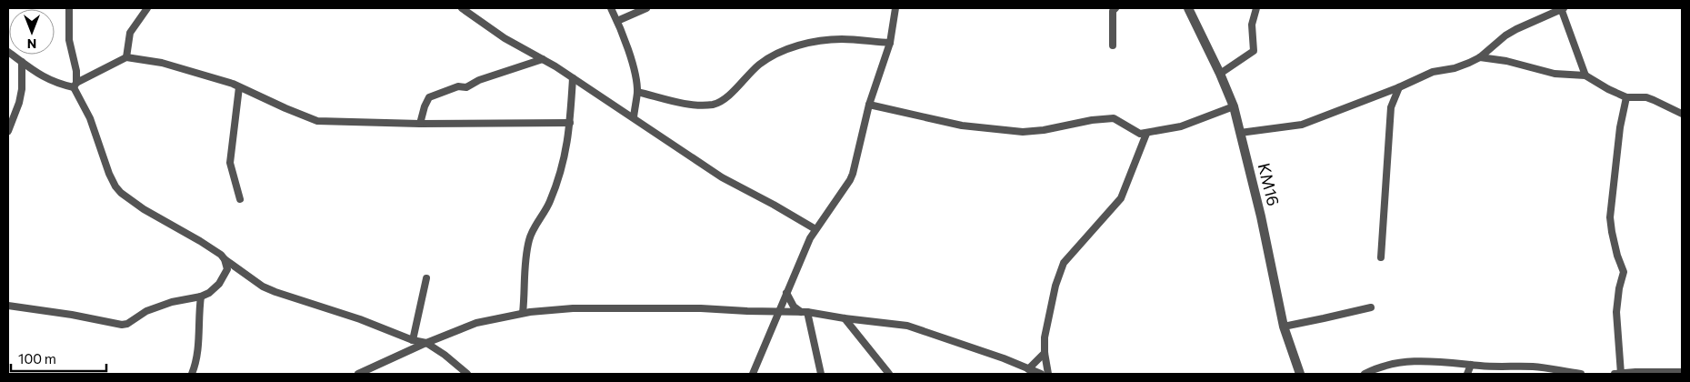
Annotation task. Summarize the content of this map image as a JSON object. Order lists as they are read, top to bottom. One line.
{"streets":{"street":["KM16"]},"scale_bar":"100 m","north":"bottom"}
